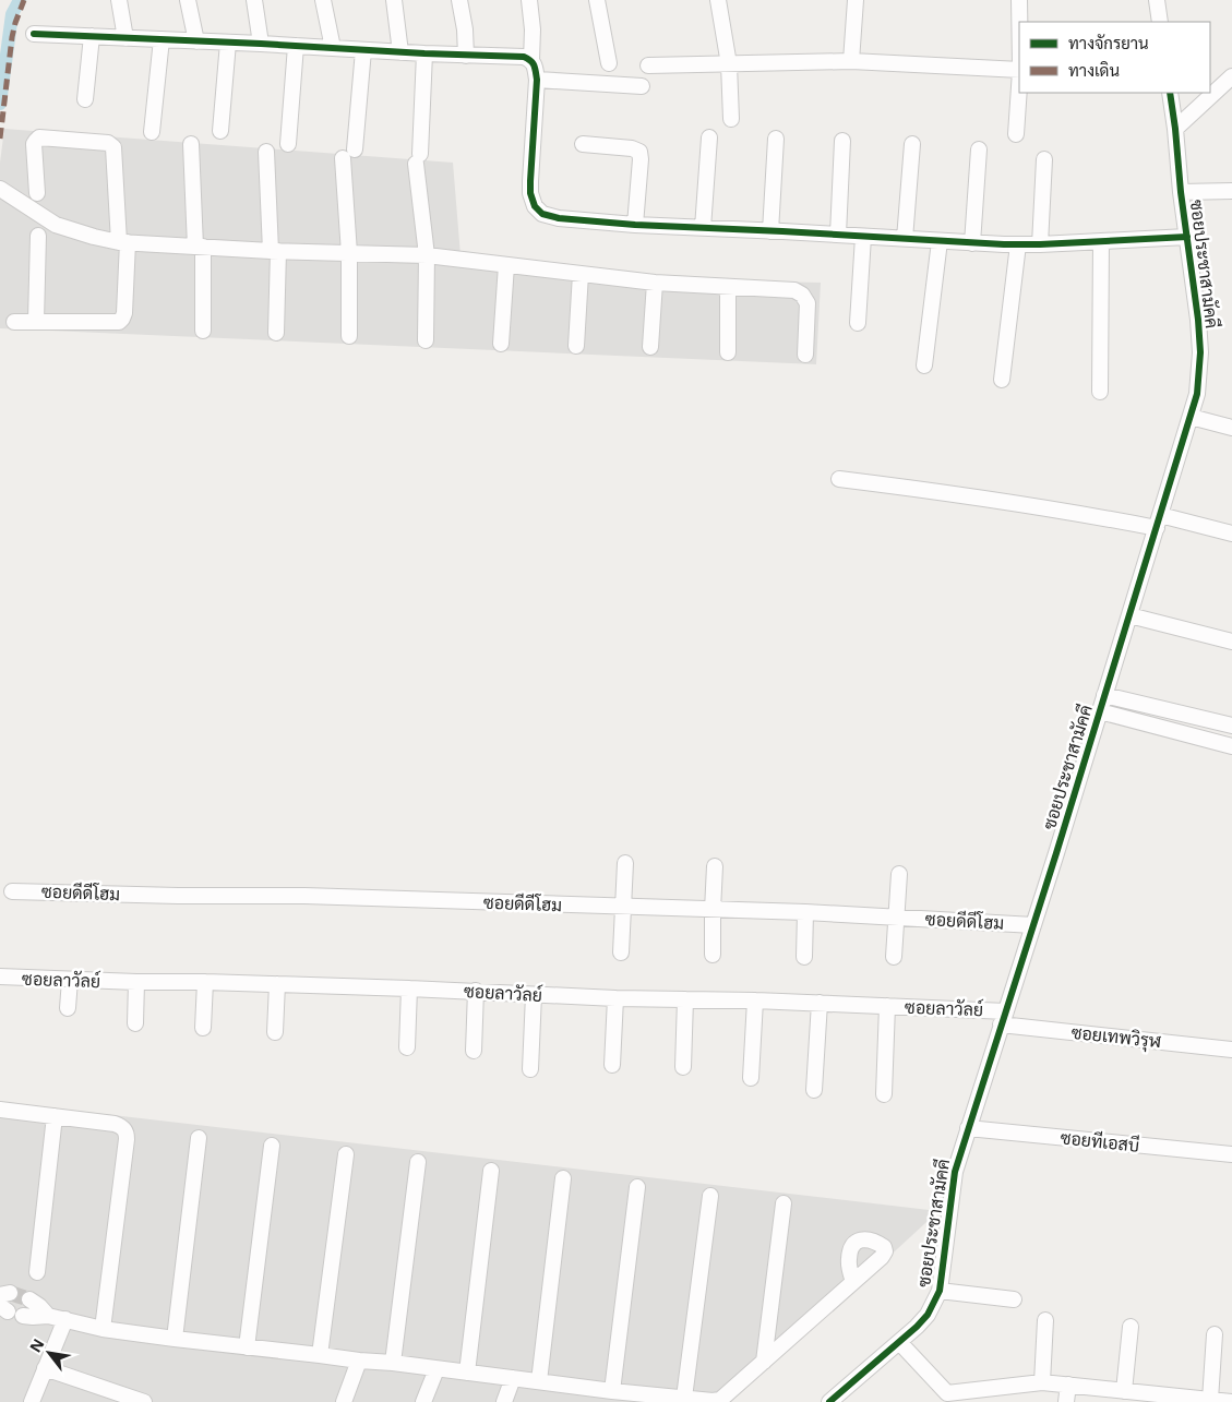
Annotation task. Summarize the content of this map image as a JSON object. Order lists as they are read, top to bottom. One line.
{"streets":{"street":["ซอยประชาสามัคคี","ซอยดีดีโฮม","ซอยลาวัลย์","ซอยเทพวิรุฬ","ซอยทีเอสบี"]},"crossings":[["ซอยประชาสามัคคี","ซอยดีดีโฮม"],["ซอยประชาสามัคคี","ซอยลาวัลย์"],["ซอยประชาสามัคคี","ซอยเทพวิรุฬ"],["ซอยประชาสามัคคี","ซอยทีเอสบี"],["ซอยลาวัลย์","ซอยเทพวิรุฬ"]],"legend":["ทางจักรยาน","ทางเดิน"],"north":"top left"}
